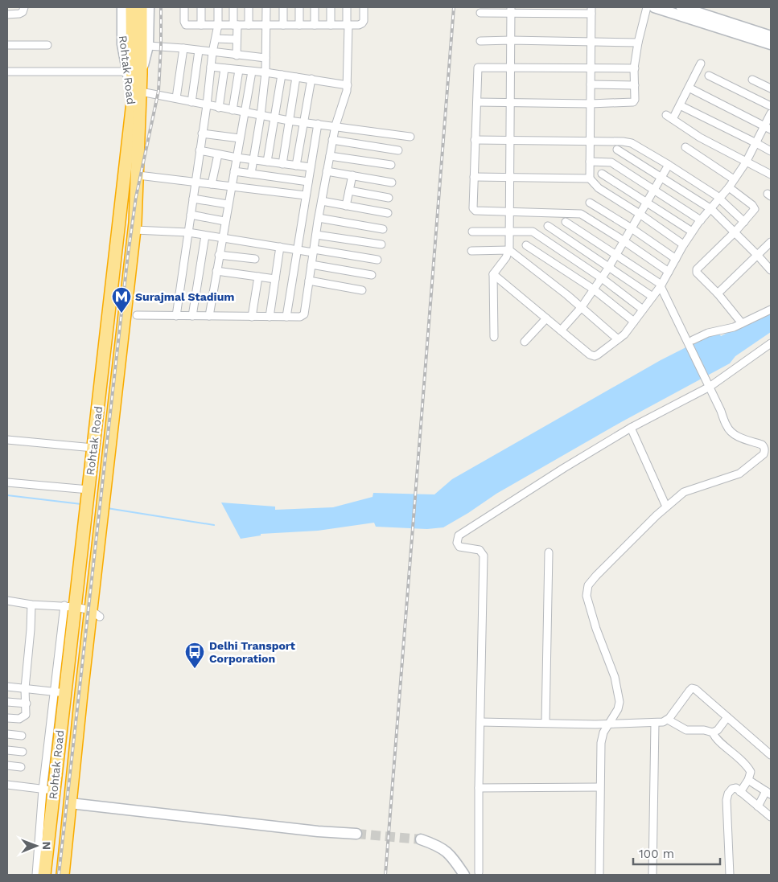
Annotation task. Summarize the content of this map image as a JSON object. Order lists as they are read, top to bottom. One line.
{"streets":{"highway":["Rohtak Road"]},"places":{"metro station":["Surajmal Stadium"],"bus stop":["Delhi Transport Corporation"]},"scale_bar":"100 m","north":"right"}
